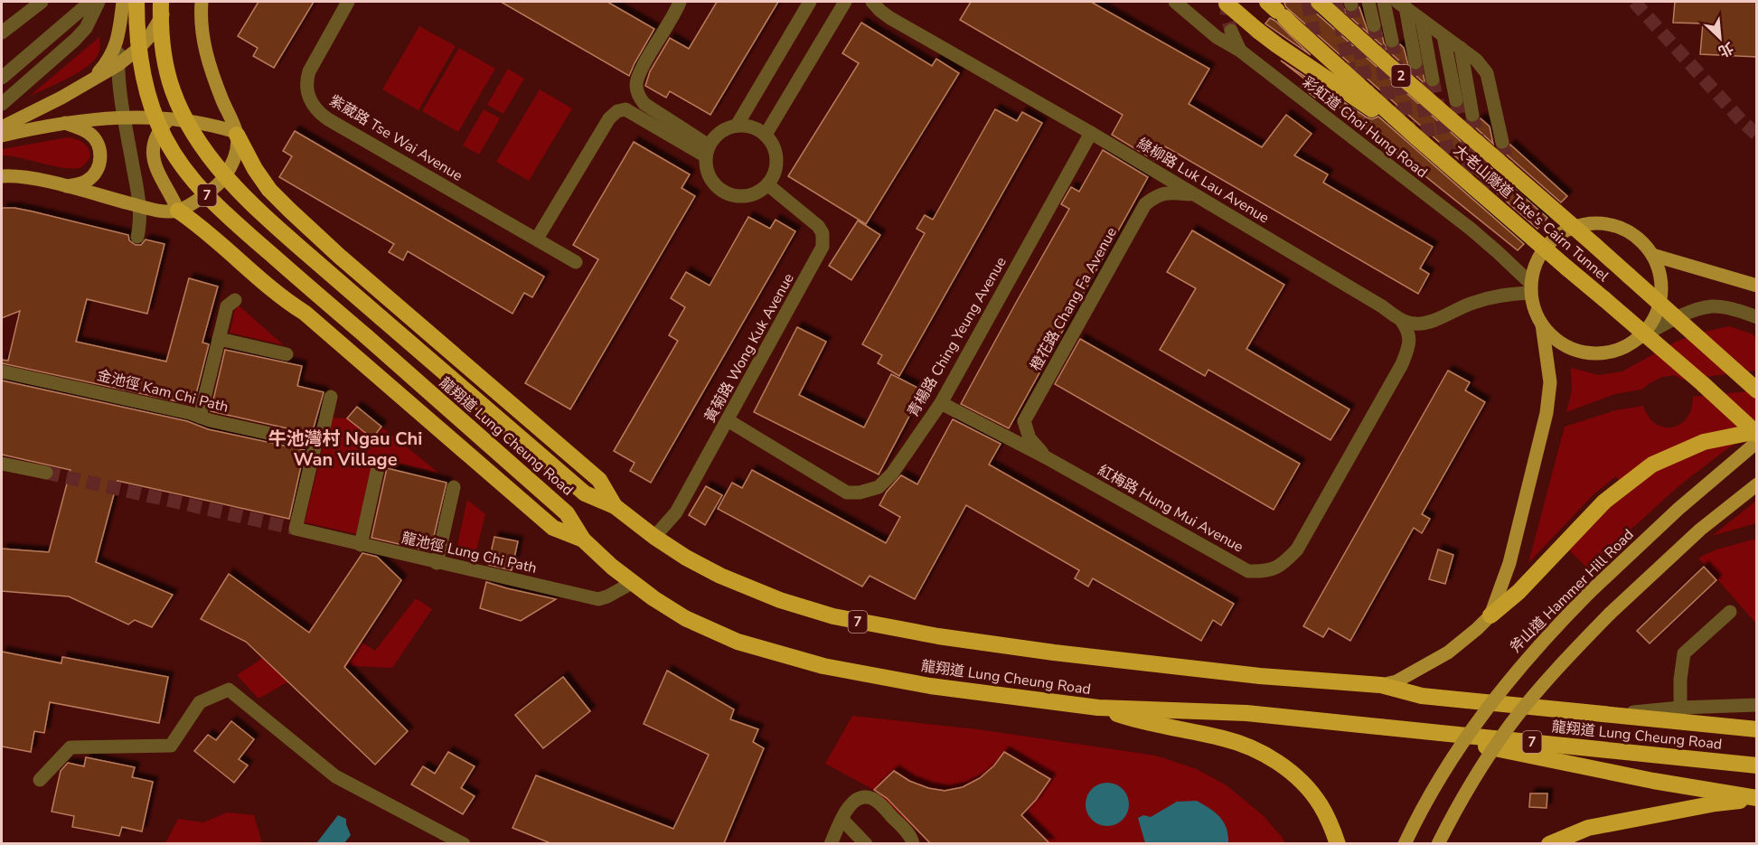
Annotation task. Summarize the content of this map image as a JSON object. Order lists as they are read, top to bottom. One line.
{"streets":{"highway":["2","7","大老山隧道 Tate's Cairn Tunnel","龍翔道 Lung Cheung Road"],"main road":["彩虹道 Choi Hung Road","斧山道 Hammer Hill Road"],"street":["紫葳路 Tse Wai Avenue","綠柳路 Luk Lau Avenue","橙花路 Chang Fa Avenue","青楊路 Ching Yeung Avenue","黃菊路 Wong Kuk Avenue","金池徑 Kam Chi Path","紅梅路 Hung Mui Avenue","龍池徑 Lung Chi Path"]},"crossings":[["彩虹道 Choi Hung Road","龍翔道 Lung Cheung Road"],["綠柳路 Luk Lau Avenue","橙花路 Chang Fa Avenue"],["綠柳路 Luk Lau Avenue","青楊路 Ching Yeung Avenue"],["綠柳路 Luk Lau Avenue","紅梅路 Hung Mui Avenue"],["橙花路 Chang Fa Avenue","紅梅路 Hung Mui Avenue"],["青楊路 Ching Yeung Avenue","黃菊路 Wong Kuk Avenue"],["青楊路 Ching Yeung Avenue","紅梅路 Hung Mui Avenue"],["黃菊路 Wong Kuk Avenue","龍翔道 Lung Cheung Road"],["金池徑 Kam Chi Path","龍池徑 Lung Chi Path"],["龍翔道 Lung Cheung Road","龍池徑 Lung Chi Path"]],"districts":["牛池灣村 Ngau Chi Wan Village"],"north":"bottom right"}
